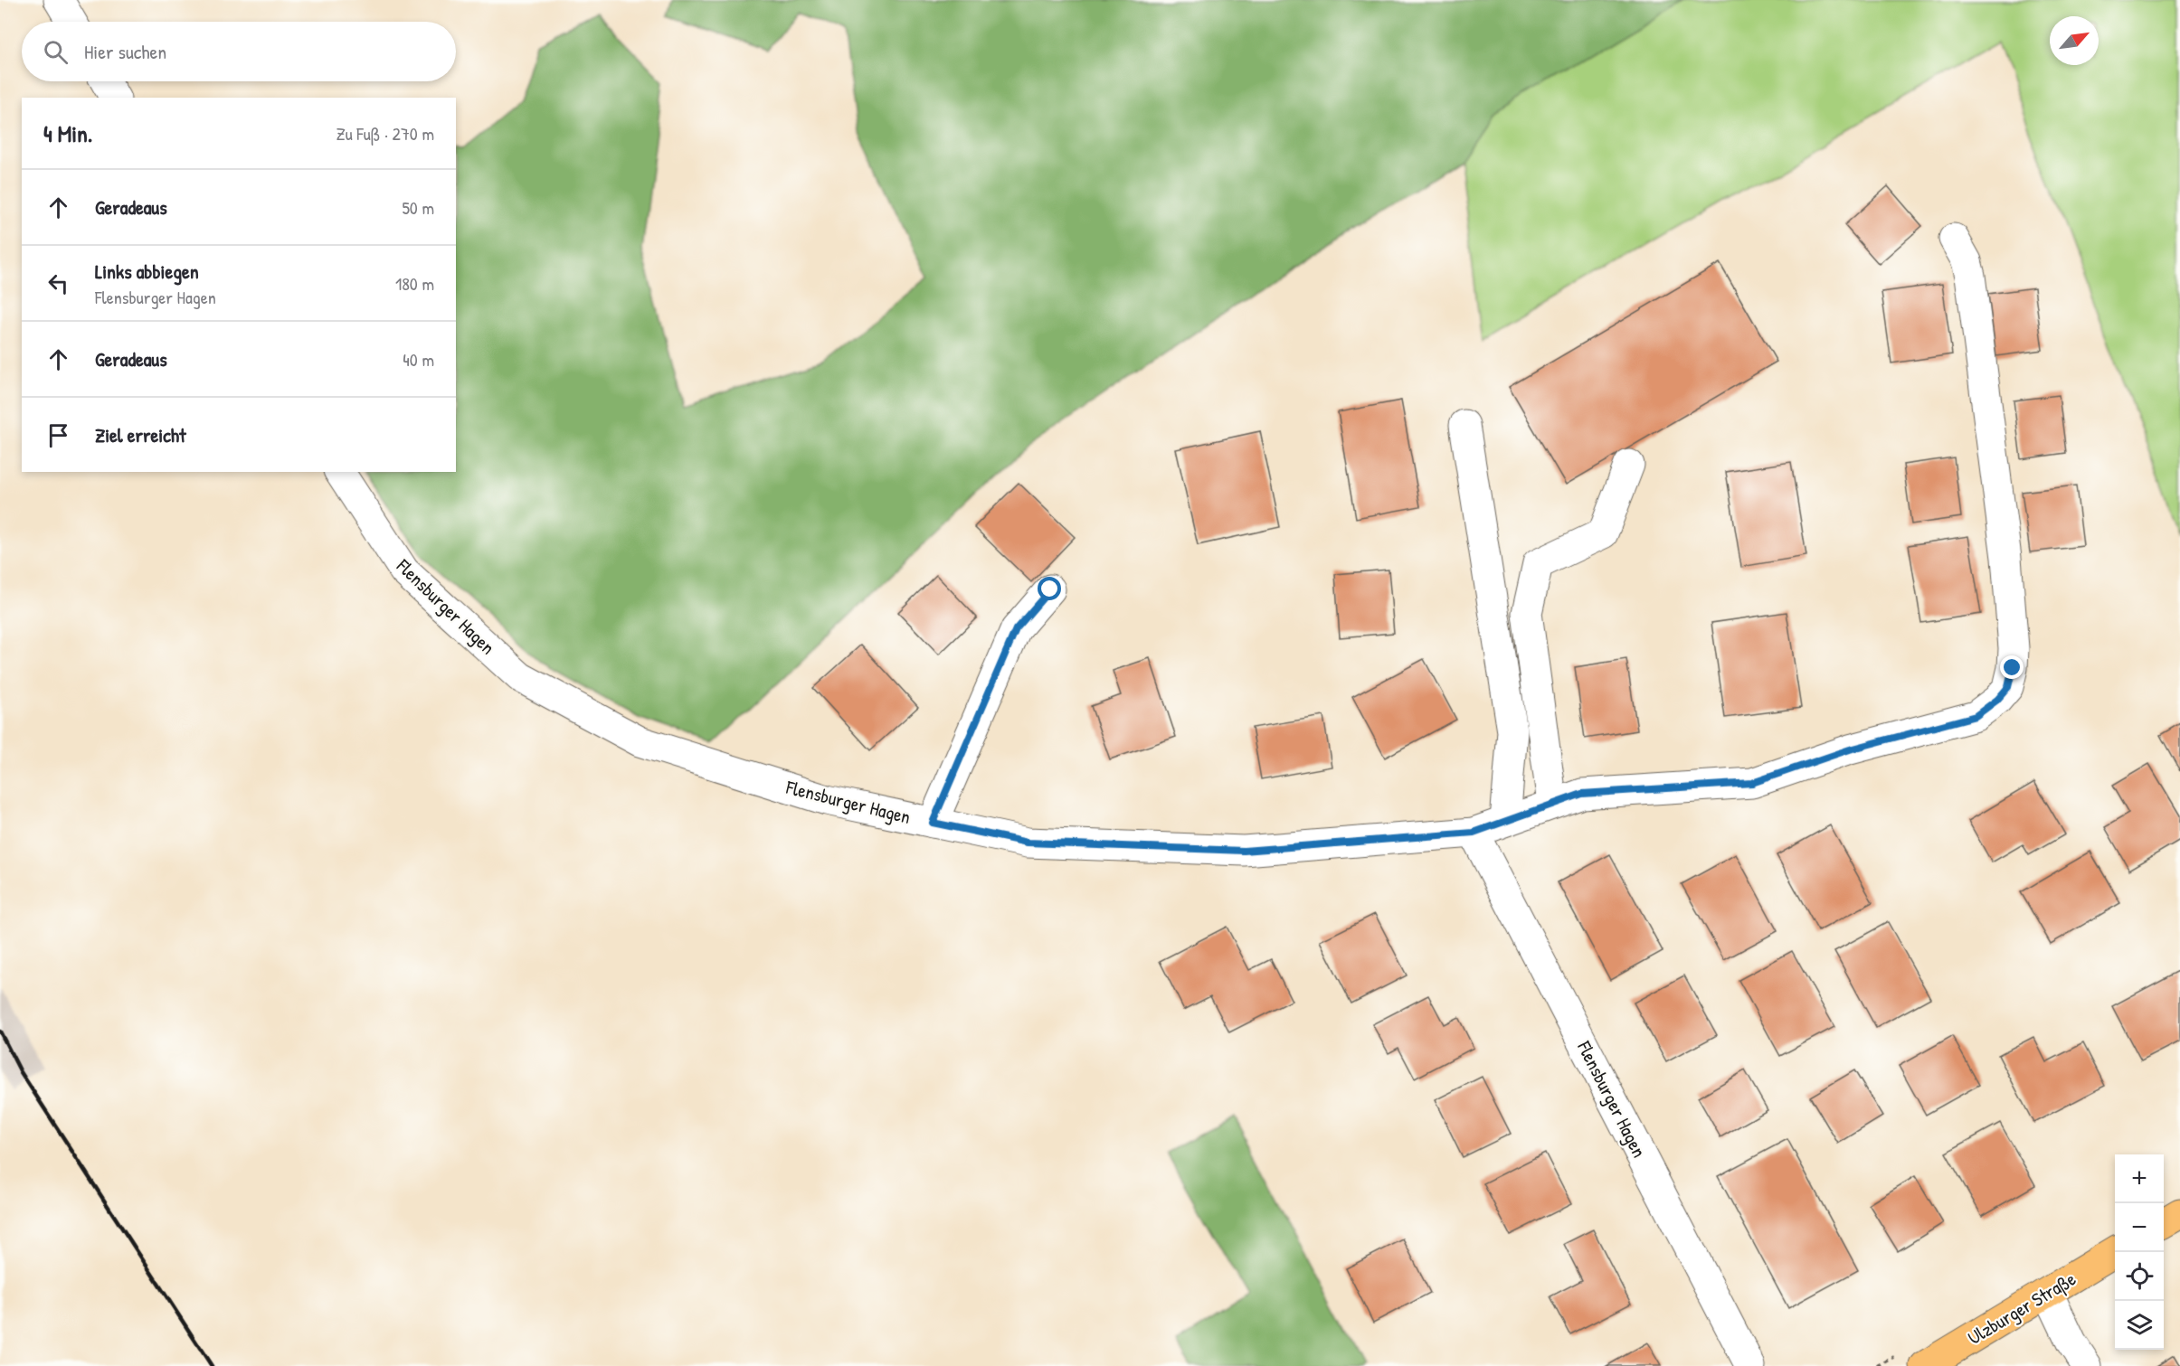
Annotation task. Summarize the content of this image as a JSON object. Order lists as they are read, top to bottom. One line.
{"streets":{"main road":["Ulzburger Straße"],"street":["Flensburger Hagen"]},"north":"top right","page":{"search":"Hier suchen","heading":["4 Min.","Zu Fuß · 270 m"],"list":[["Geradeaus","50 m"],["Links abbiegen","Flensburger Hagen","180 m"],["Geradeaus","40 m"],"Ziel erreicht"],"map_buttons":["+","−"]}}
